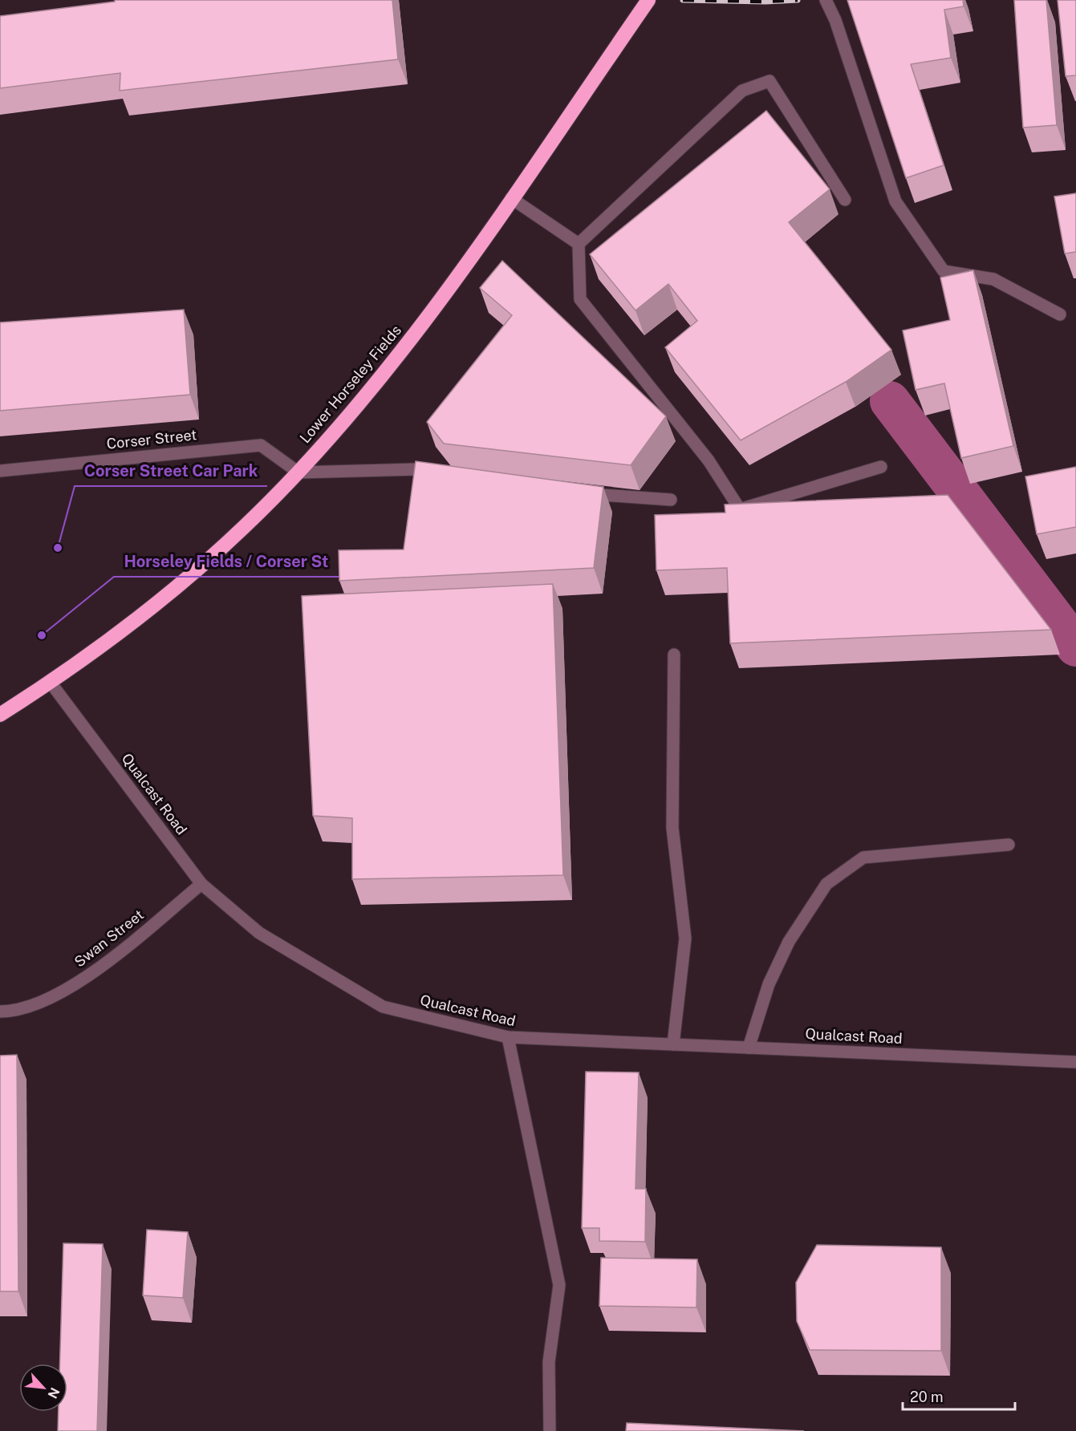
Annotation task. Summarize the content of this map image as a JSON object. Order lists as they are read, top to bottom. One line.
{"streets":{"highway":["Lower Horseley Fields"],"street":["Corser Street","Qualcast Road","Swan Street"]},"crossings":[["Lower Horseley Fields","Corser Street"],["Lower Horseley Fields","Qualcast Road"],["Qualcast Road","Swan Street"]],"places":["Corser Street Car Park","Horseley Fields / Corser St"],"scale_bar":"20 m","north":"bottom right"}
